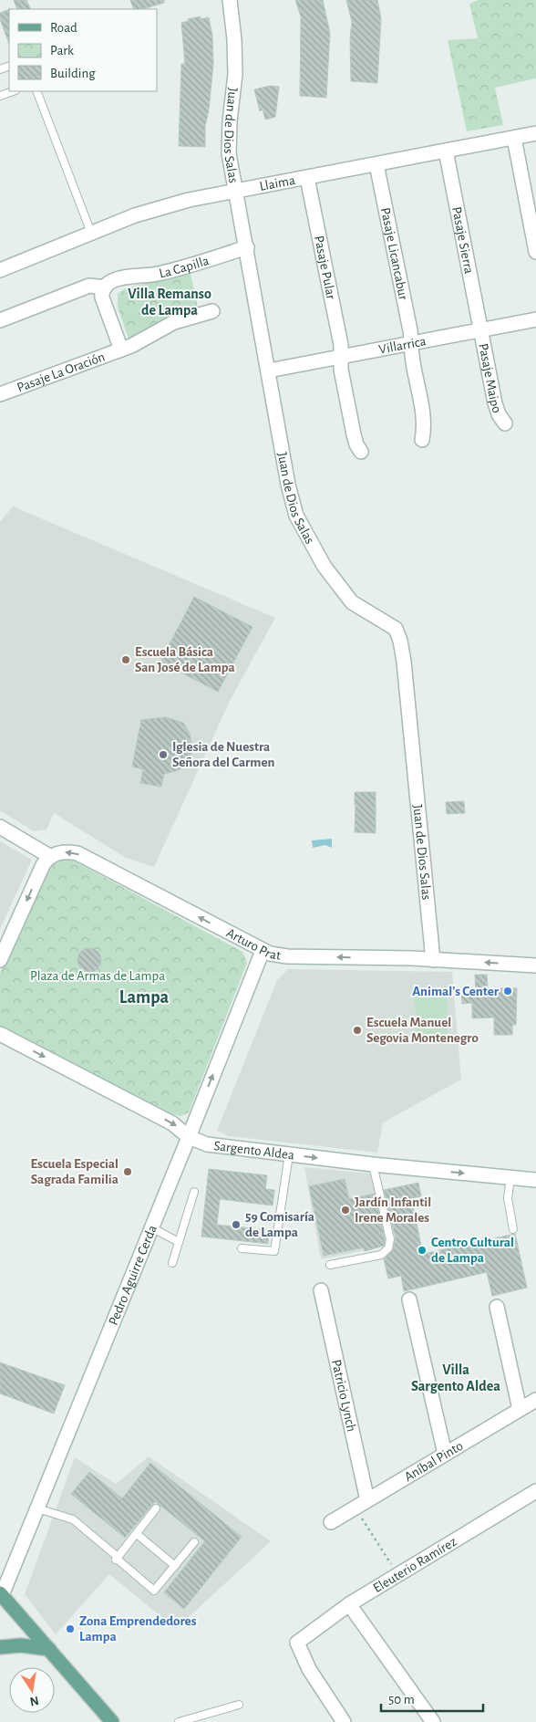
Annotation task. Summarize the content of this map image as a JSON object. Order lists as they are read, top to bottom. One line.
{"streets":{"street":["Juan de Dios Salas","Llaima","Pasaje Sierra","Pasaje Licancabur","La Capilla","Pasaje Pular","Villarrica","Pasaje La Oración","Pasaje Maipo","Arturo Prat","Sargento Aldea","Pedro Aguirre Cerda","Patricio Lynch","Aníbal Pinto","Eleuterio Ramírez"]},"crossings":[["Juan de Dios Salas","Llaima"],["Juan de Dios Salas","La Capilla"],["Juan de Dios Salas","Villarrica"],["Juan de Dios Salas","Arturo Prat"],["Llaima","Pasaje Sierra"],["Llaima","Pasaje Licancabur"],["Llaima","Pasaje Pular"],["Pasaje Sierra","Villarrica"],["Pasaje Sierra","Pasaje Maipo"],["Pasaje Licancabur","Villarrica"],["Pasaje Pular","Villarrica"],["Villarrica","Pasaje Maipo"],["Arturo Prat","Pedro Aguirre Cerda"],["Sargento Aldea","Pedro Aguirre Cerda"],["Patricio Lynch","Aníbal Pinto"]],"one_way":["Arturo Prat","Sargento Aldea"],"districts":["Villa Remanso de Lampa","Lampa","Villa Sargento Aldea"],"parks":["Plaza de Armas de Lampa"],"places":["Escuela Básica San José de Lampa","Iglesia de Nuestra Señora del Carmen","Animal's Center","Escuela Manuel Segovia Montenegro","Escuela Especial Sagrada Familia","Jardín Infantil Irene Morales","59 Comisaría de Lampa","Centro Cultural de Lampa","Zona Emprendedores Lampa"],"legend":["Road","Park","Building"],"scale_bar":"50 m","north":"bottom"}
